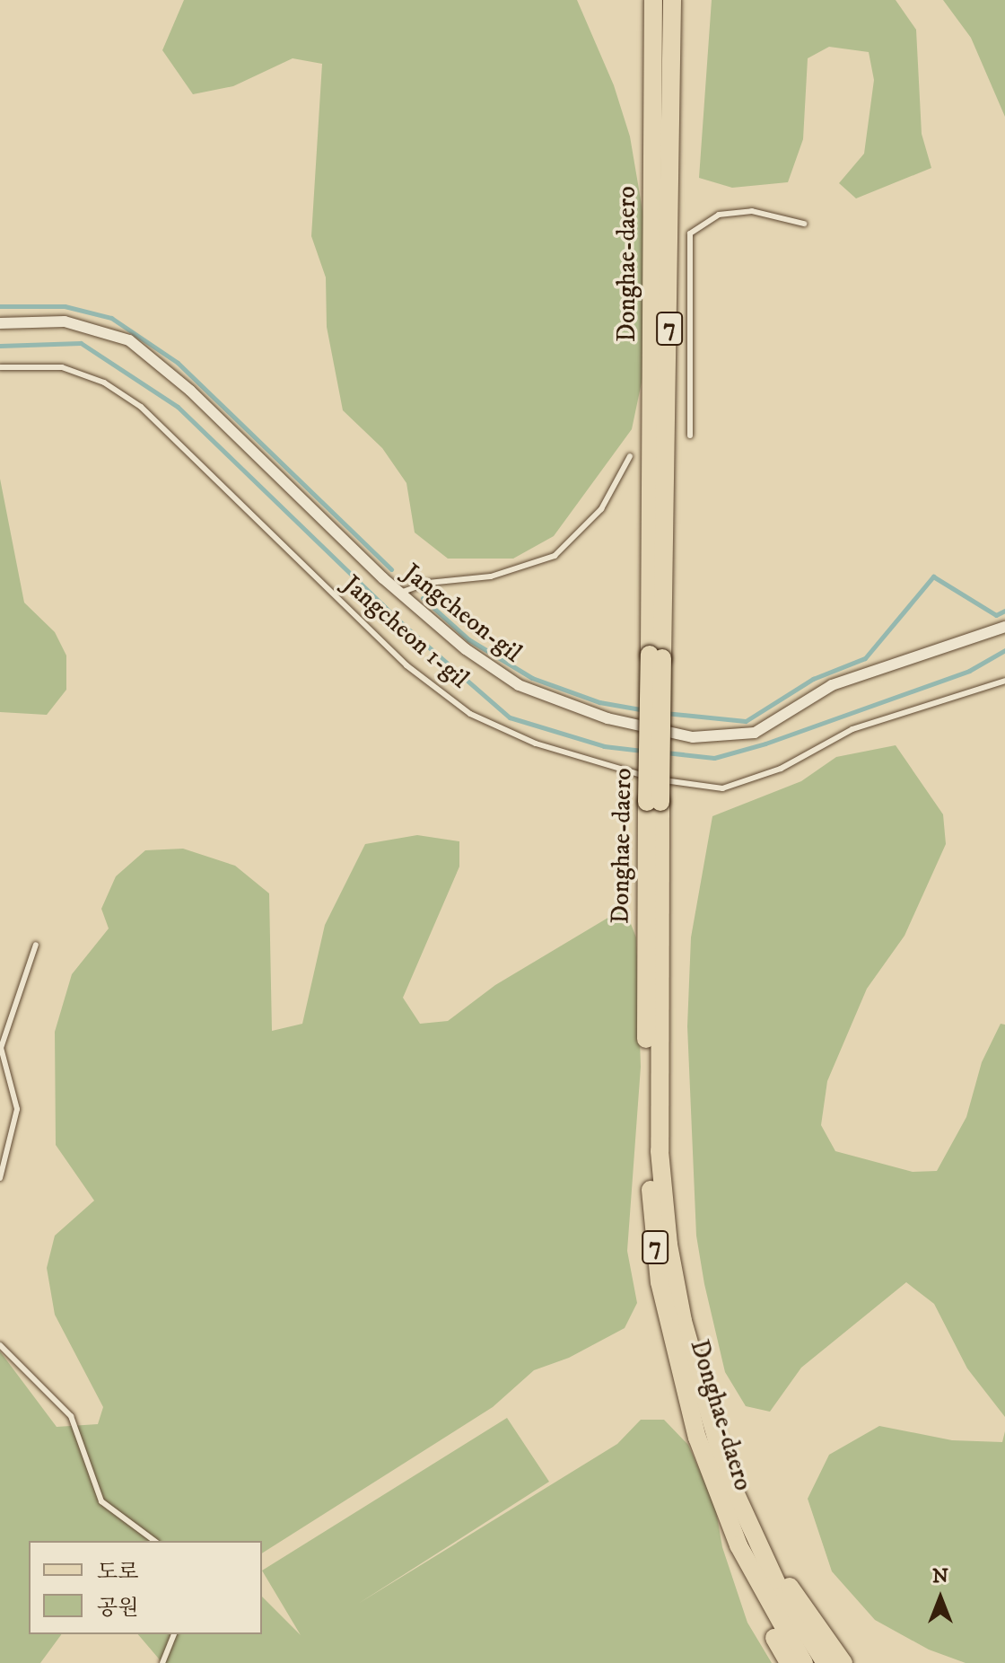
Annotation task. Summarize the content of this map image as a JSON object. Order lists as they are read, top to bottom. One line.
{"streets":{"main road":["Donghae-daero","7"],"street":["Jangcheon-gil"],"lane":["Jangcheon 1-gil"]},"crossings":[["Donghae-daero","7"]],"legend":["도로","공원"],"north":"top"}
